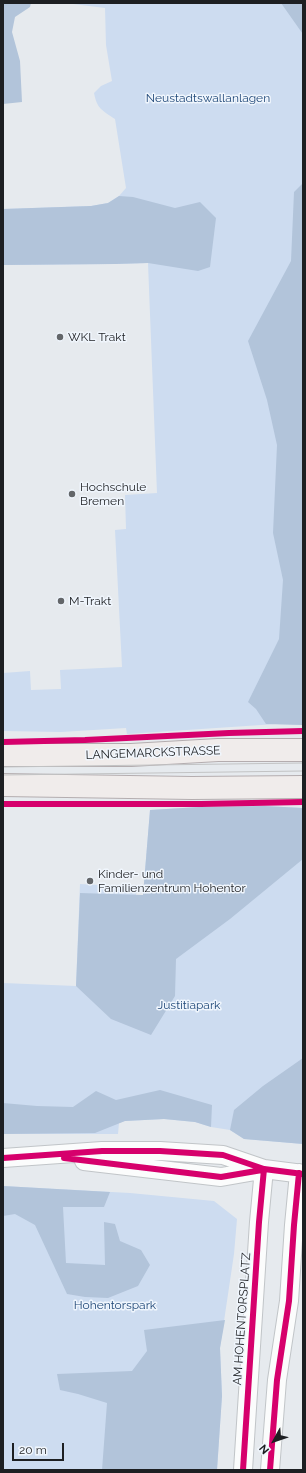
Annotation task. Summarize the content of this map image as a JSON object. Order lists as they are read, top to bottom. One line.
{"streets":{"main road":["LANGEMARCKSTRASSE"],"street":["AM HOHENTORSPLATZ"]},"parks":["Neustadtswallanlagen","Justitiapark","Hohentorspark"],"places":["WKL Trakt","Hochschule Bremen","M-Trakt","Kinder- und Familienzentrum Hohentor"],"scale_bar":"20 m","north":"bottom left"}
